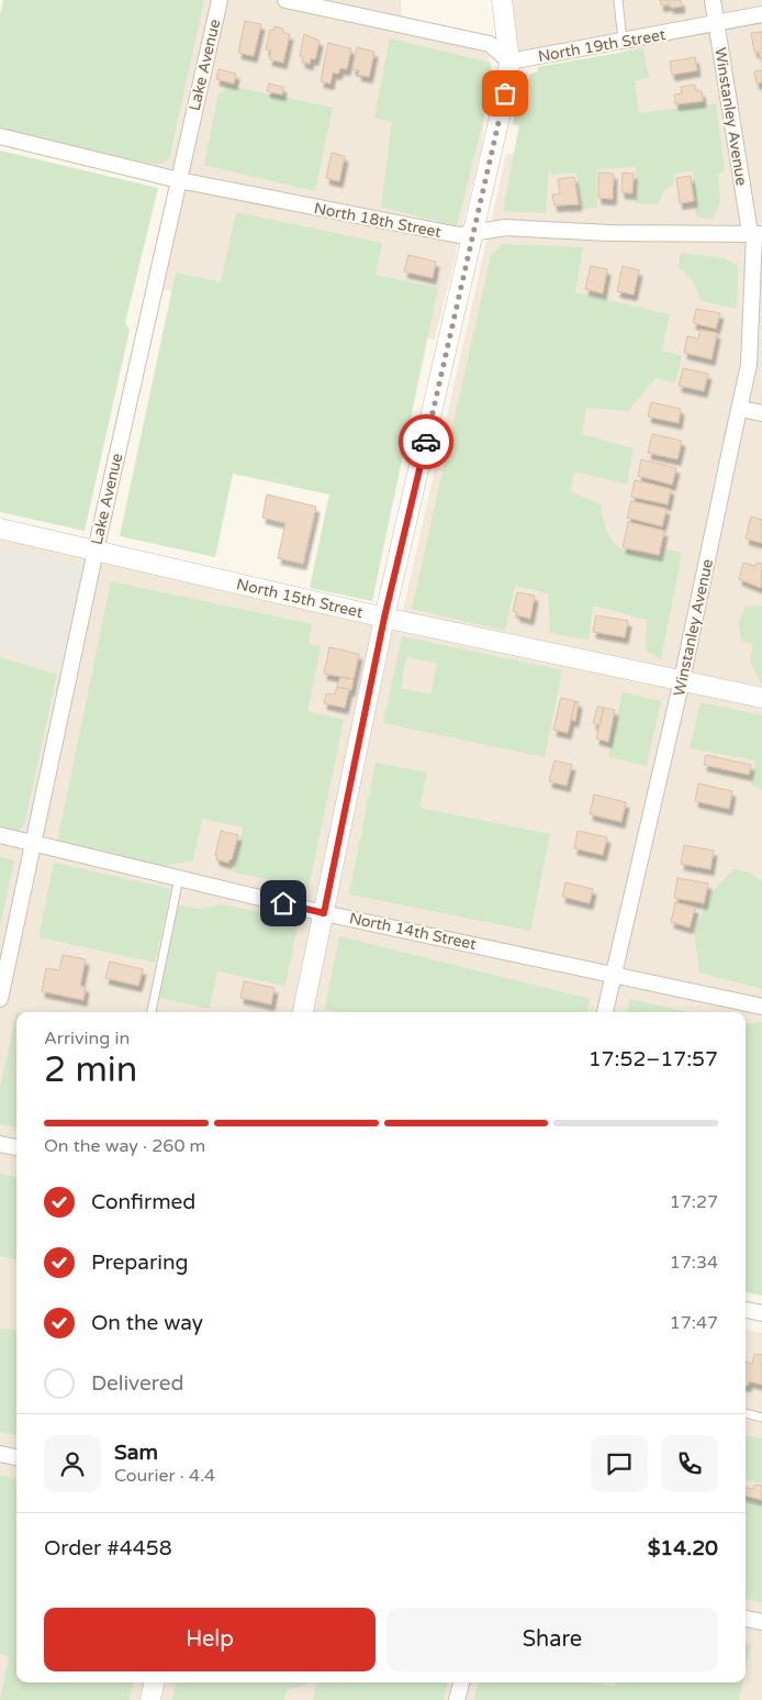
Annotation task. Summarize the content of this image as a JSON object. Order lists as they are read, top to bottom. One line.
{"streets":{"street":["North 19th Street","Lake Avenue","Winstanley Avenue","North 18th Street","North 15th Street","North 14th Street"]},"crossings":[["North 19th Street","Winstanley Avenue"],["Lake Avenue","North 18th Street"],["Lake Avenue","North 15th Street"],["Lake Avenue","North 14th Street"],["Winstanley Avenue","North 18th Street"],["Winstanley Avenue","North 15th Street"],["Winstanley Avenue","North 14th Street"]],"page":{"heading":["2 min","Arriving in","17:52–17:57"],"panel":["Sam","Courier · 4.4","Order #4458","$14.20"],"bar":"On the way · 260 m","list":[["Confirmed","17:27"],["Preparing","17:34"],["On the way","17:47"],"Delivered"],"buttons":["Help","Share"]}}
